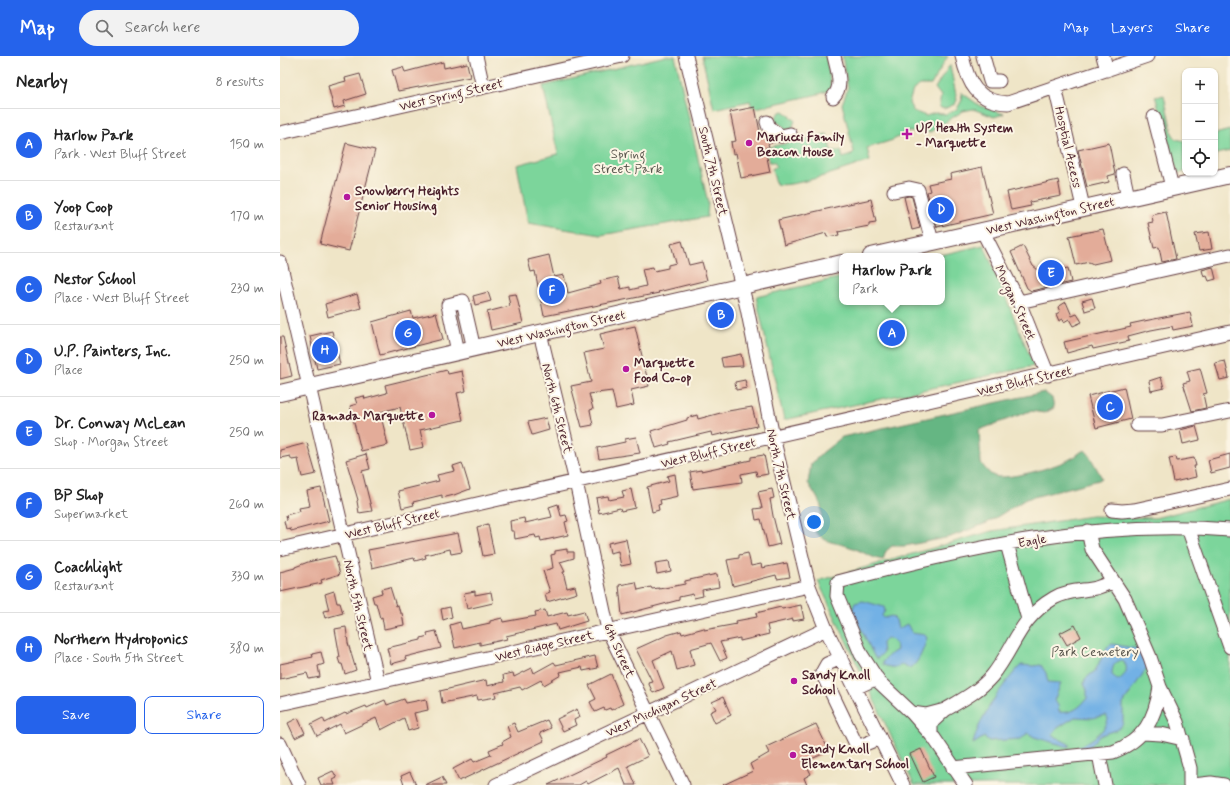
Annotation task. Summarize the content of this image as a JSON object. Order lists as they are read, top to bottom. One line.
{"streets":{"main road":["West Washington Street"],"street":["West Spring Street","Hosptial Access","South 7th Street","Morgan Street","West Bluff Street","North 6th Street","North 7th Street","Eagle","North 5th Street","West Ridge Street","6th Street","West Michigan Street"]},"crossings":[["Hosptial Access","West Washington Street"],["South 7th Street","West Washington Street"],["South 7th Street","North 7th Street"],["West Washington Street","Morgan Street"],["West Washington Street","North 6th Street"],["West Washington Street","North 7th Street"],["West Washington Street","North 5th Street"],["Morgan Street","West Bluff Street"],["West Bluff Street","North 6th Street"],["West Bluff Street","North 7th Street"],["West Bluff Street","North 5th Street"],["West Bluff Street","6th Street"],["North 6th Street","6th Street"],["North 7th Street","West Ridge Street"],["North 7th Street","West Michigan Street"],["North 5th Street","West Ridge Street"],["West Ridge Street","6th Street"],["6th Street","West Michigan Street"]],"parks":["Spring Street Park","Park Cemetery"],"places":{"health":["UP Health System - Marquette"],"other":["Mariucci Family Beacon House","Snowberry Heights Senior Housing","Marquette Food Co-op","Ramada Marquette","Sandy Knoll School","Sandy Knoll Elementary School"]},"page":{"header":"Map","search":"Search here","nav":["Map","Layers","Share"],"heading":["Nearby","8 results"],"map_buttons":["+","−"],"list":[{"mark":"A","name":"Harlow Park","note":"Park · West Bluff Street","value":"150 m"},{"mark":"B","name":"Yoop Coop","note":"Restaurant","value":"170 m"},{"mark":"C","name":"Nestor School","note":"Place · West Bluff Street","value":"230 m"},{"mark":"D","name":"U.P. Painters, Inc.","note":"Place","value":"250 m"},{"mark":"E","name":"Dr. Conway McLean","note":"Shop · Morgan Street","value":"250 m"},{"mark":"F","name":"BP Shop","note":"Supermarket","value":"260 m"},{"mark":"G","name":"Coachlight","note":"Restaurant","value":"330 m"},{"mark":"H","name":"Northern Hydroponics","note":"Place · South 5th Street","value":"380 m"}],"pins":["D","E","F","B","A","G","H","C"],"popup":["Harlow Park","Park"],"buttons":["Save","Share"]}}
